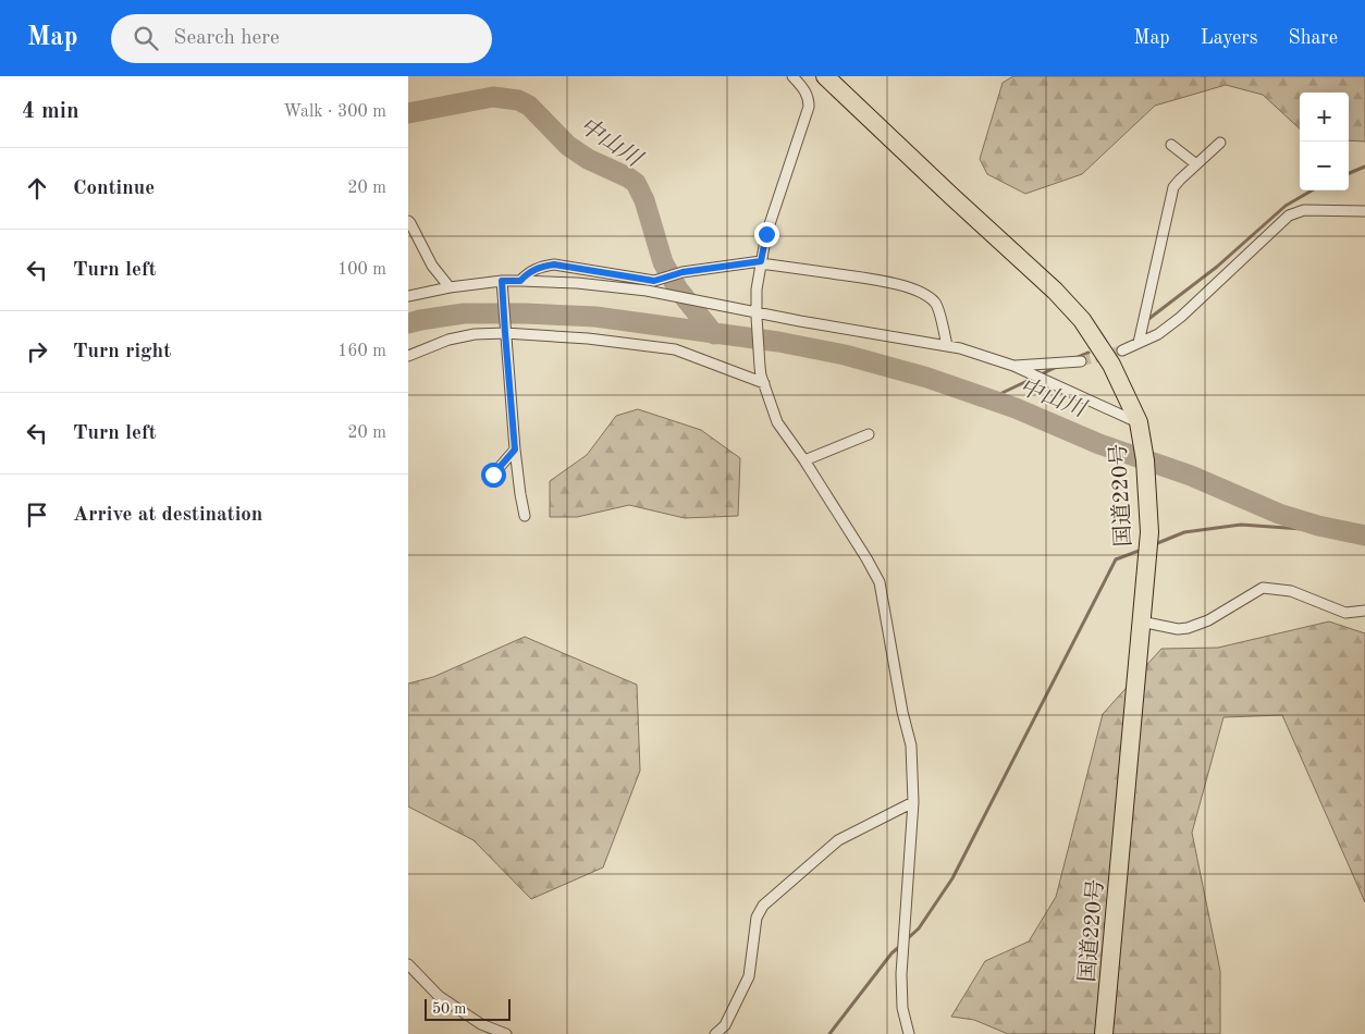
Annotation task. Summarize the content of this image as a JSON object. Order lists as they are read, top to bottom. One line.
{"streets":{"highway":["国道220号"]},"water":["中山川"],"scale_bar":"50 m","page":{"header":"Map","search":"Search here","nav":["Map","Layers","Share"],"heading":["4 min","Walk · 300 m"],"map_buttons":["+","−"],"list":[["Continue","20 m"],["Turn left","100 m"],["Turn right","160 m"],["Turn left","20 m"],"Arrive at destination"],"scale":"50 m"}}
